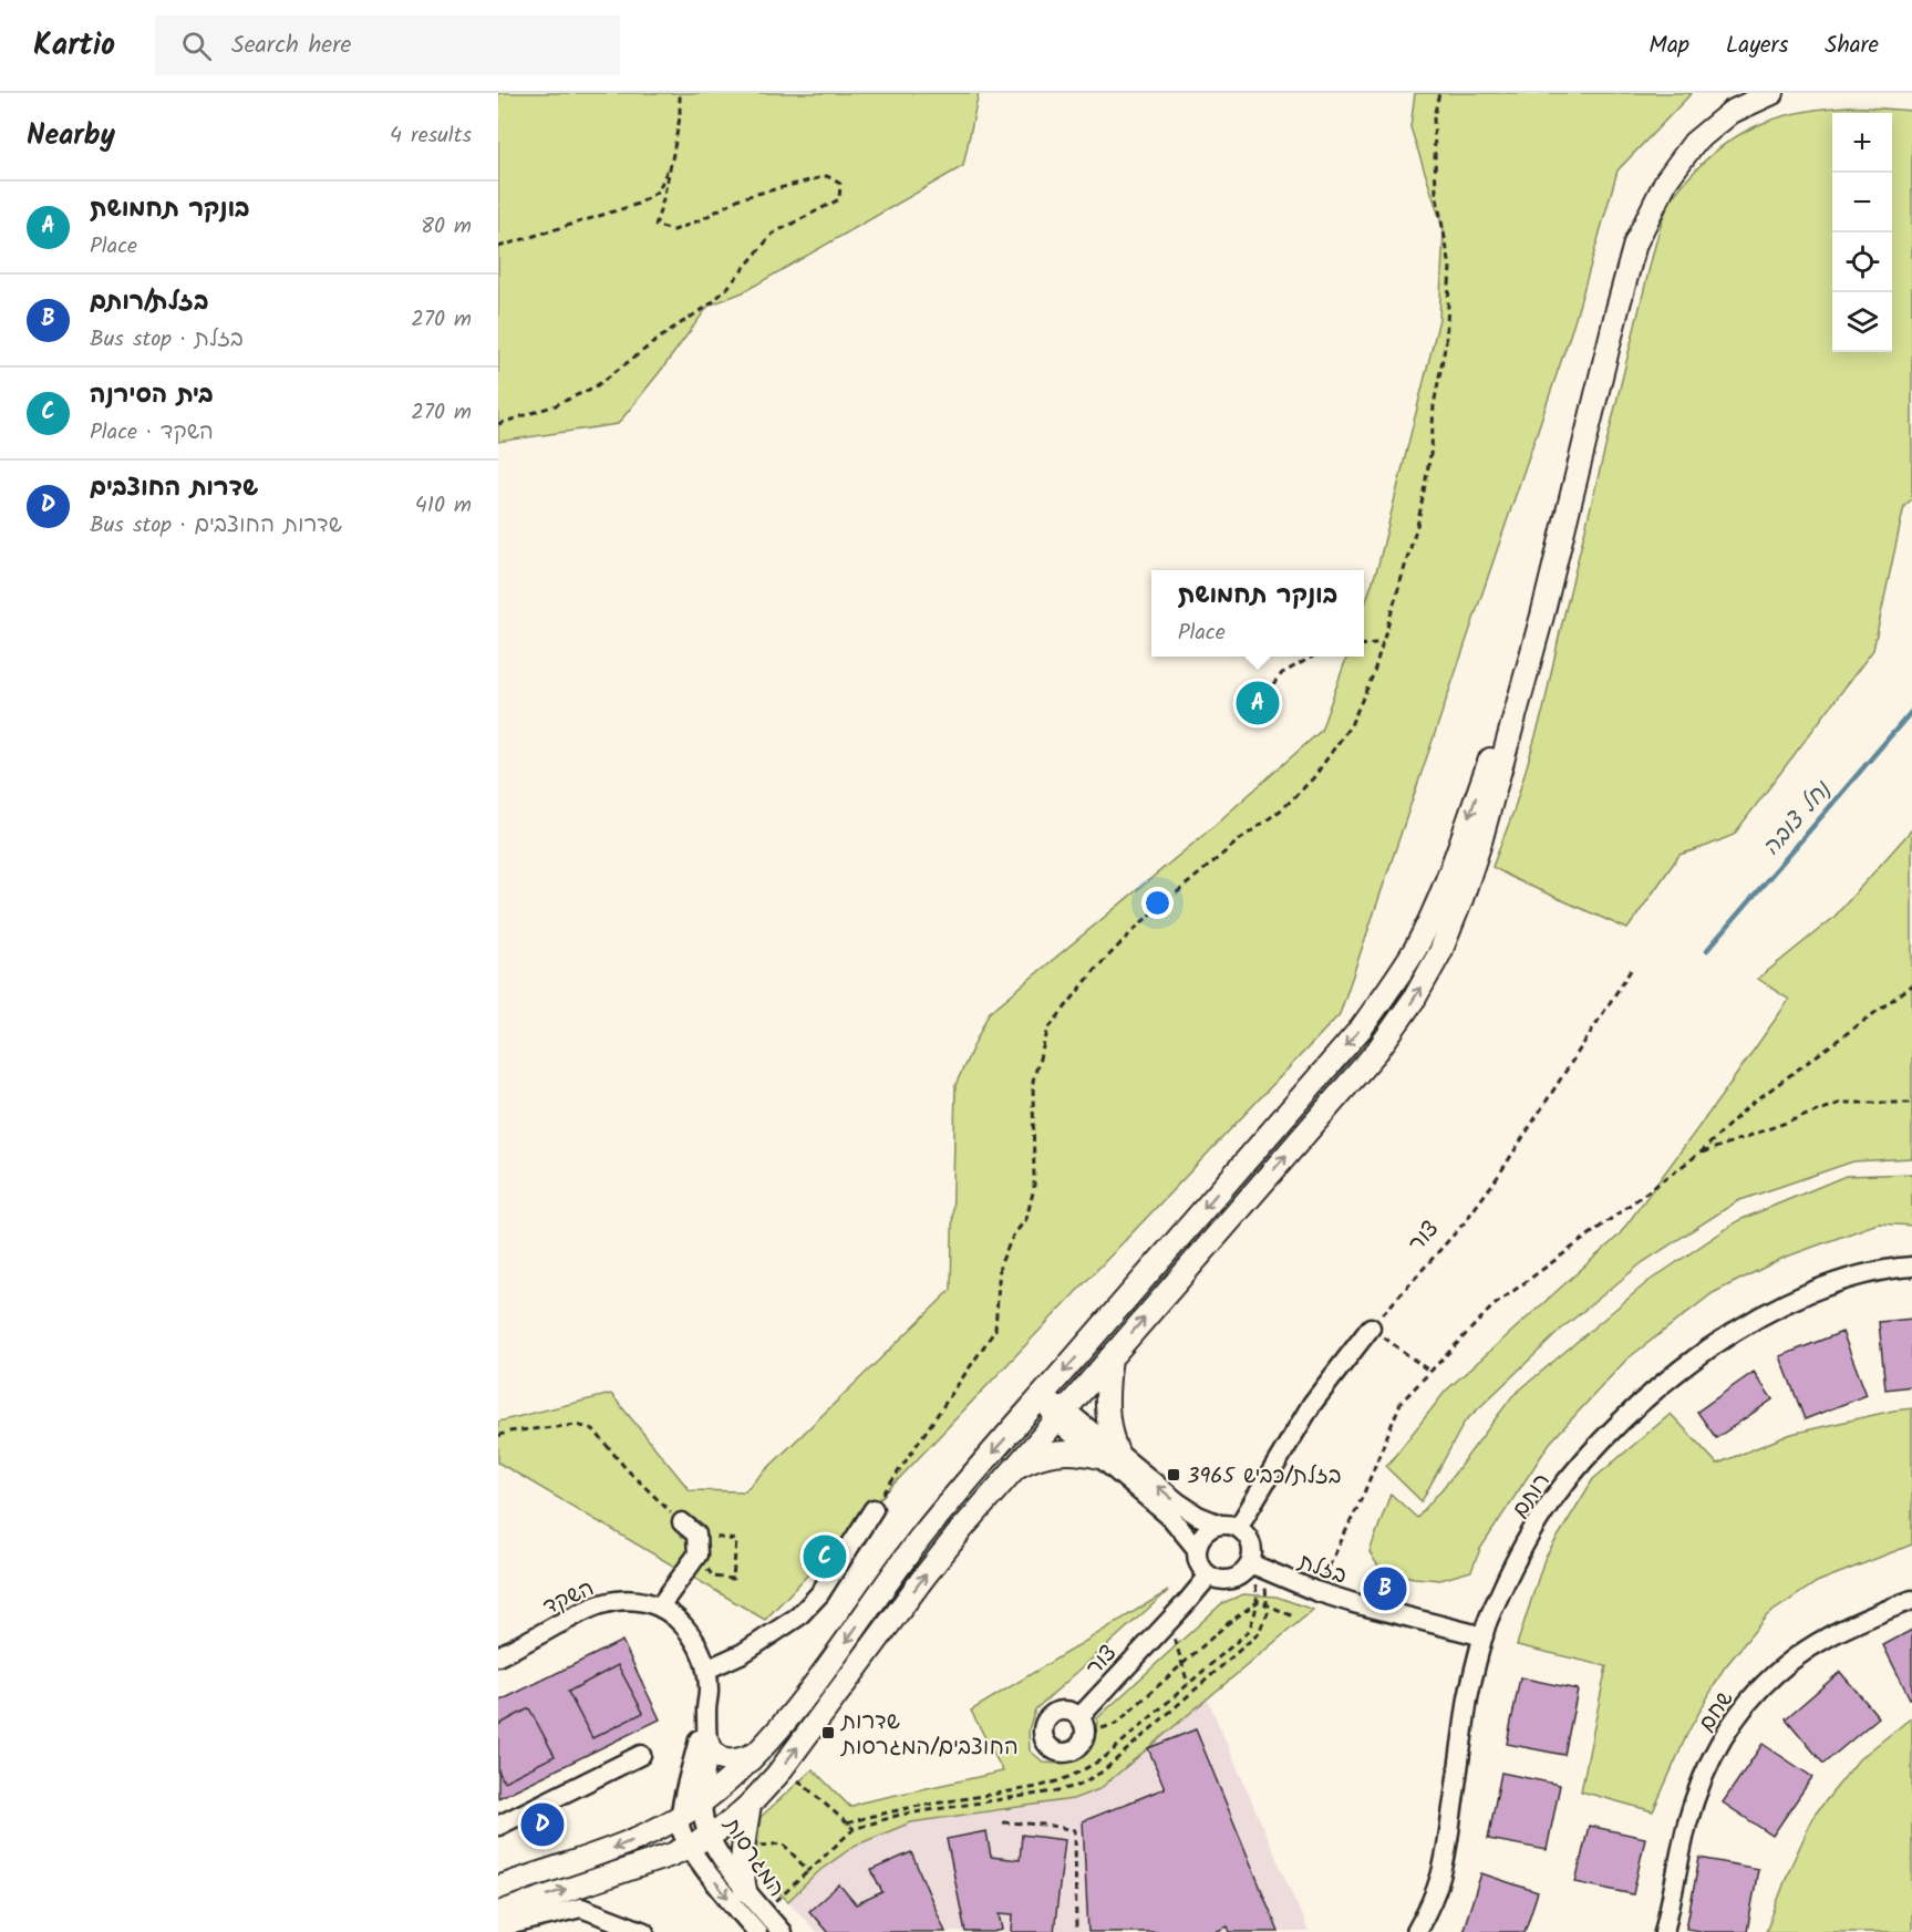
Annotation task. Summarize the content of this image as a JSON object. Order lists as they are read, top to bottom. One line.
{"streets":{"street":["צור","רותם","בזלת","השקד","שחם","המגרסות"]},"crossings":[["צור","בזלת"],["רותם","בזלת"],["השקד","המגרסות"]],"water":["נחל צובה"],"places":{"transit":["בזלת/כביש 3965","שדרות החוצבים/המגרסות"]},"page":{"header":"Kartio","search":"Search here","nav":["Map","Layers","Share"],"heading":["Nearby","4 results"],"map_buttons":["+","−"],"list":[{"mark":"A","name":"בונקר תחמושת","note":"Place","value":"80 m"},{"mark":"B","name":"בזלת/רותם","note":"Bus stop · בזלת","value":"270 m"},{"mark":"C","name":"בית הסירנה","note":"Place · השקד","value":"270 m"},{"mark":"D","name":"שדרות החוצבים","note":"Bus stop · שדרות החוצבים","value":"410 m"}],"popup":["בונקר תחמושת","Place"],"pins":["A","C","B","D"]}}
